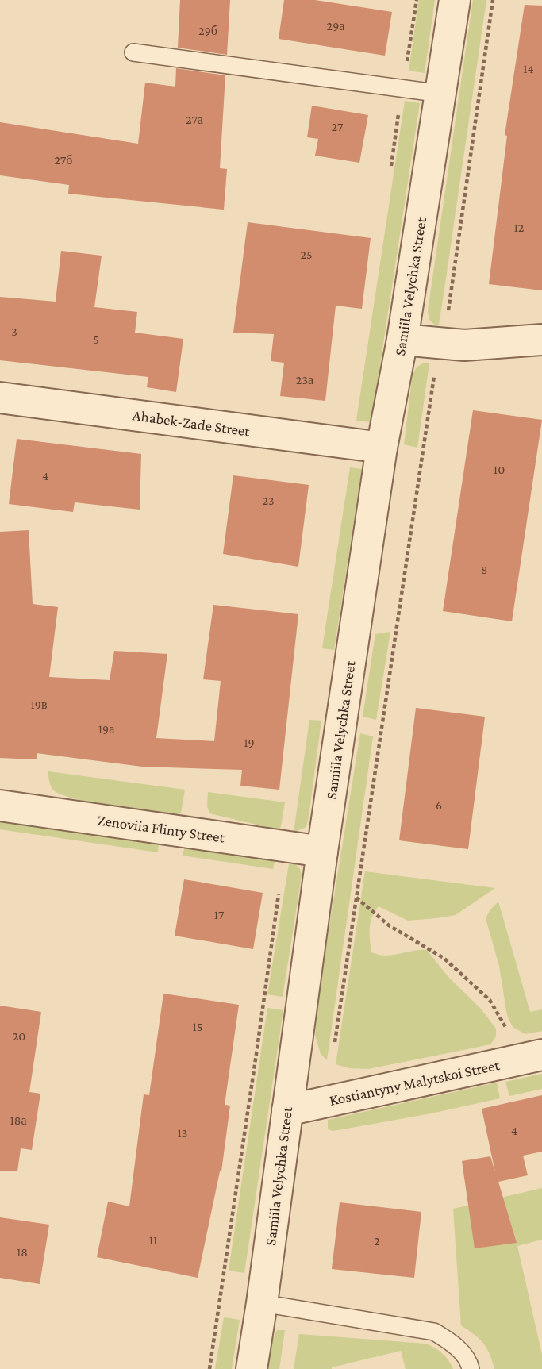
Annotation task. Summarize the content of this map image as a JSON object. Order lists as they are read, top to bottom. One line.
{"streets":{"street":["Samiila Velychka Street","Ahabek-Zade Street","Zenoviia Flinty Street","Kostiantyny Malytskoi Street"]},"crossings":[["Samiila Velychka Street","Ahabek-Zade Street"],["Samiila Velychka Street","Zenoviia Flinty Street"],["Samiila Velychka Street","Kostiantyny Malytskoi Street"]],"house_numbers":["29а","29б","14","27а","27","27б","12","25","3","5","23а","10","4","23","8","19в","19а","19","6","17","15","20","18а","4","13","11","2","18"]}
